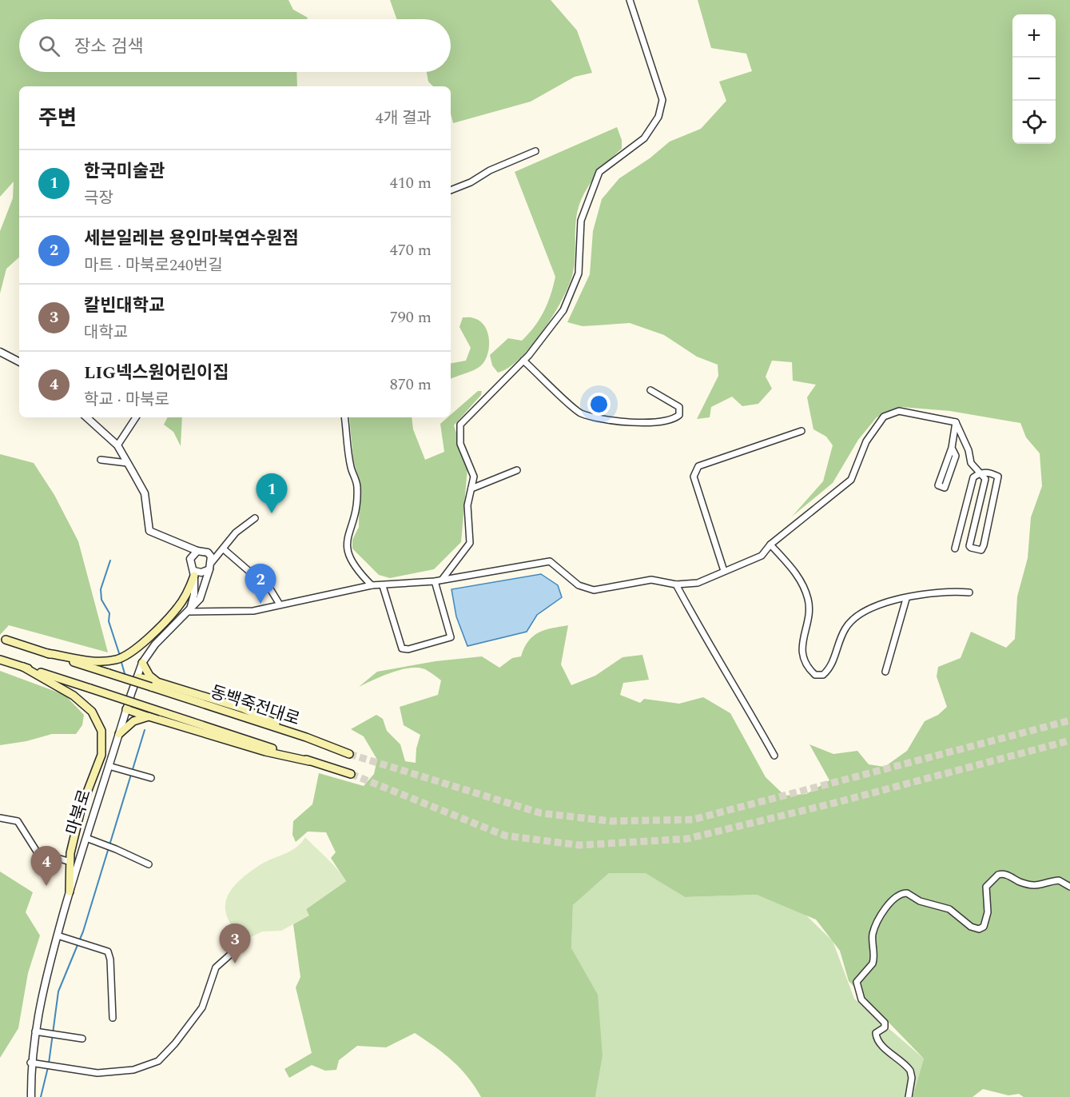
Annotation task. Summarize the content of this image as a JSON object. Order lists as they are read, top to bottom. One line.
{"streets":{"main road":["동백죽전대로"],"street":["마북로"]},"page":{"map_buttons":["+","−"],"search":"장소 검색","heading":["주변","4개 결과"],"list":[{"mark":"1","name":"한국미술관","note":"극장","value":"410 m"},{"mark":"2","name":"세븐일레븐 용인마북연수원점","note":"마트 · 마북로240번길","value":"470 m"},{"mark":"3","name":"칼빈대학교","note":"대학교","value":"790 m"},{"mark":"4","name":"LIG넥스원어린이집","note":"학교 · 마북로","value":"870 m"}],"pins":["1","2","4","3"]}}
